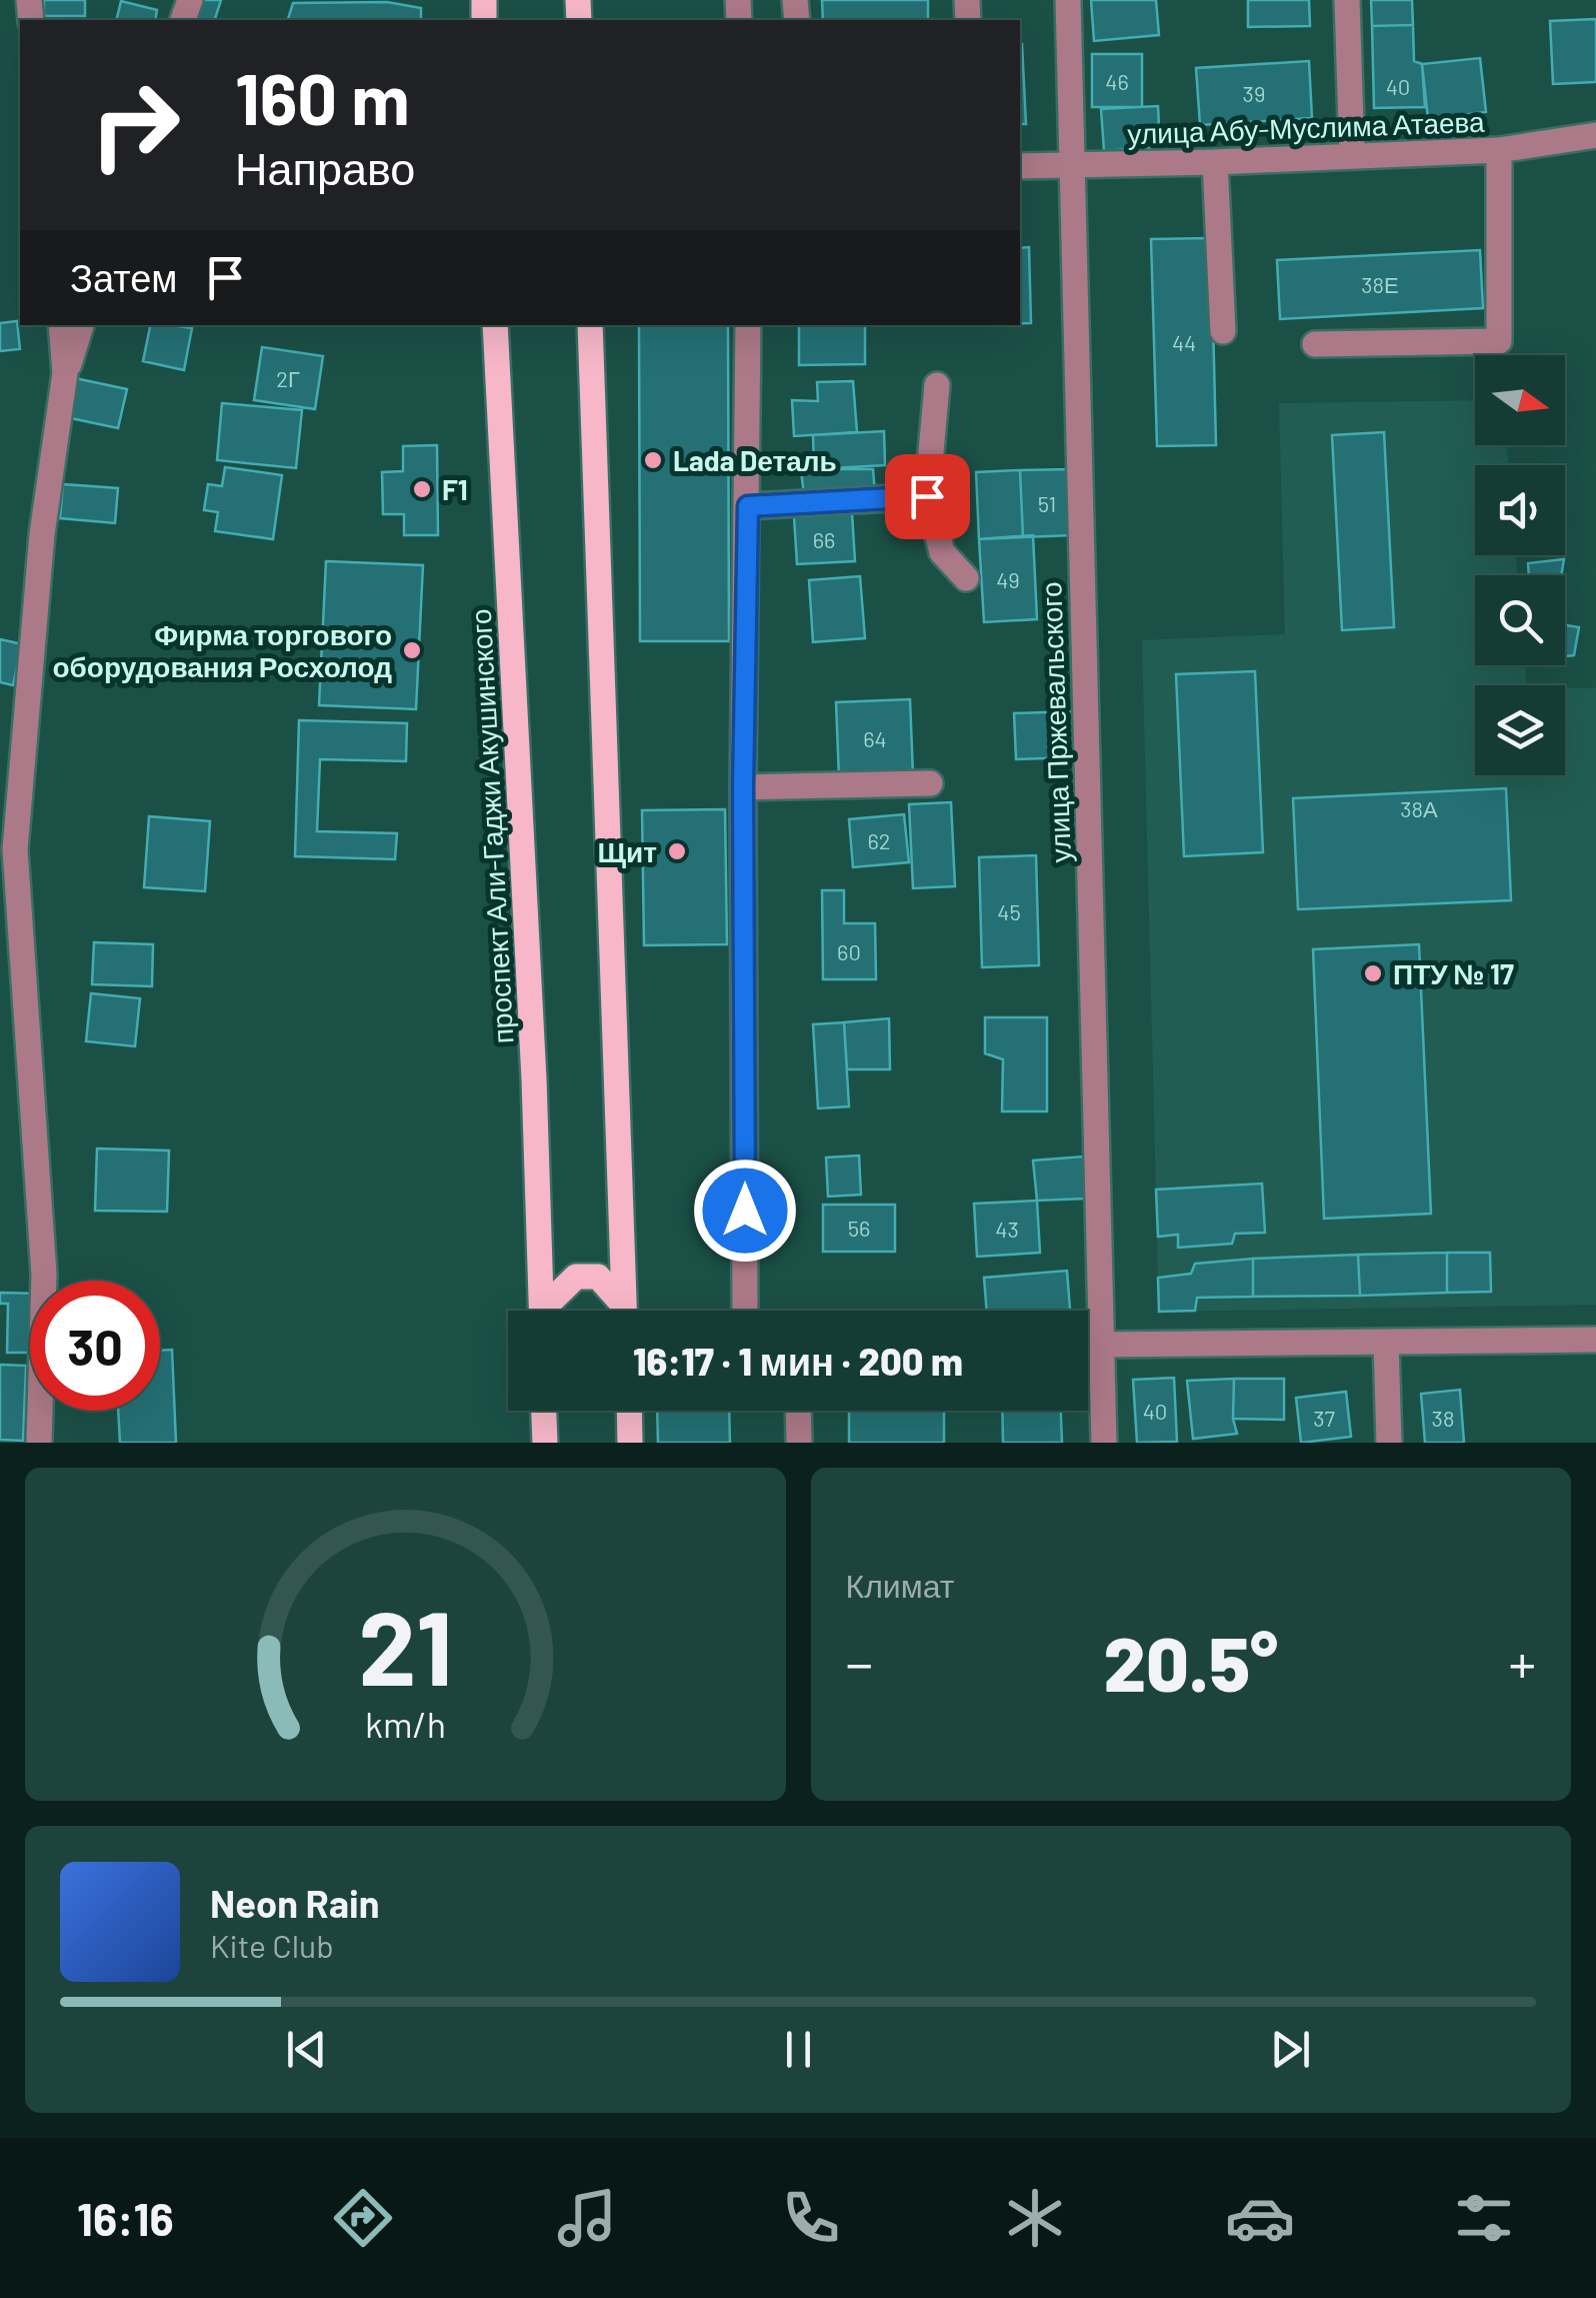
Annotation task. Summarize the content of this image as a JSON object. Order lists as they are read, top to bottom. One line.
{"streets":{"main road":["проспект Али-Гаджи Акушинского"],"street":["улица Абу-Муслима Атаева","улица Пржевальского"]},"crossings":[["улица Абу-Муслима Атаева","улица Пржевальского"]],"places":["Lada Dеталь","F1","Фирма торгового оборудования Росхолод","Щит","ПТУ № 17"],"house_numbers":["46","40","39","38Е","44","2Г","51","66","49","64","38А","62","45","60","56","43","40","37","38"],"north":"right","page":{"turn":["160 m","Направо"],"then":"Затем","limit":"30","trip":"16:17 · 1 мин · 200 m","tile":"Климат","heat":["−","20.5°","+"],"song":["Neon Rain","Kite Club"],"tabs":"16:16","gauge":["21","km/h"]}}
